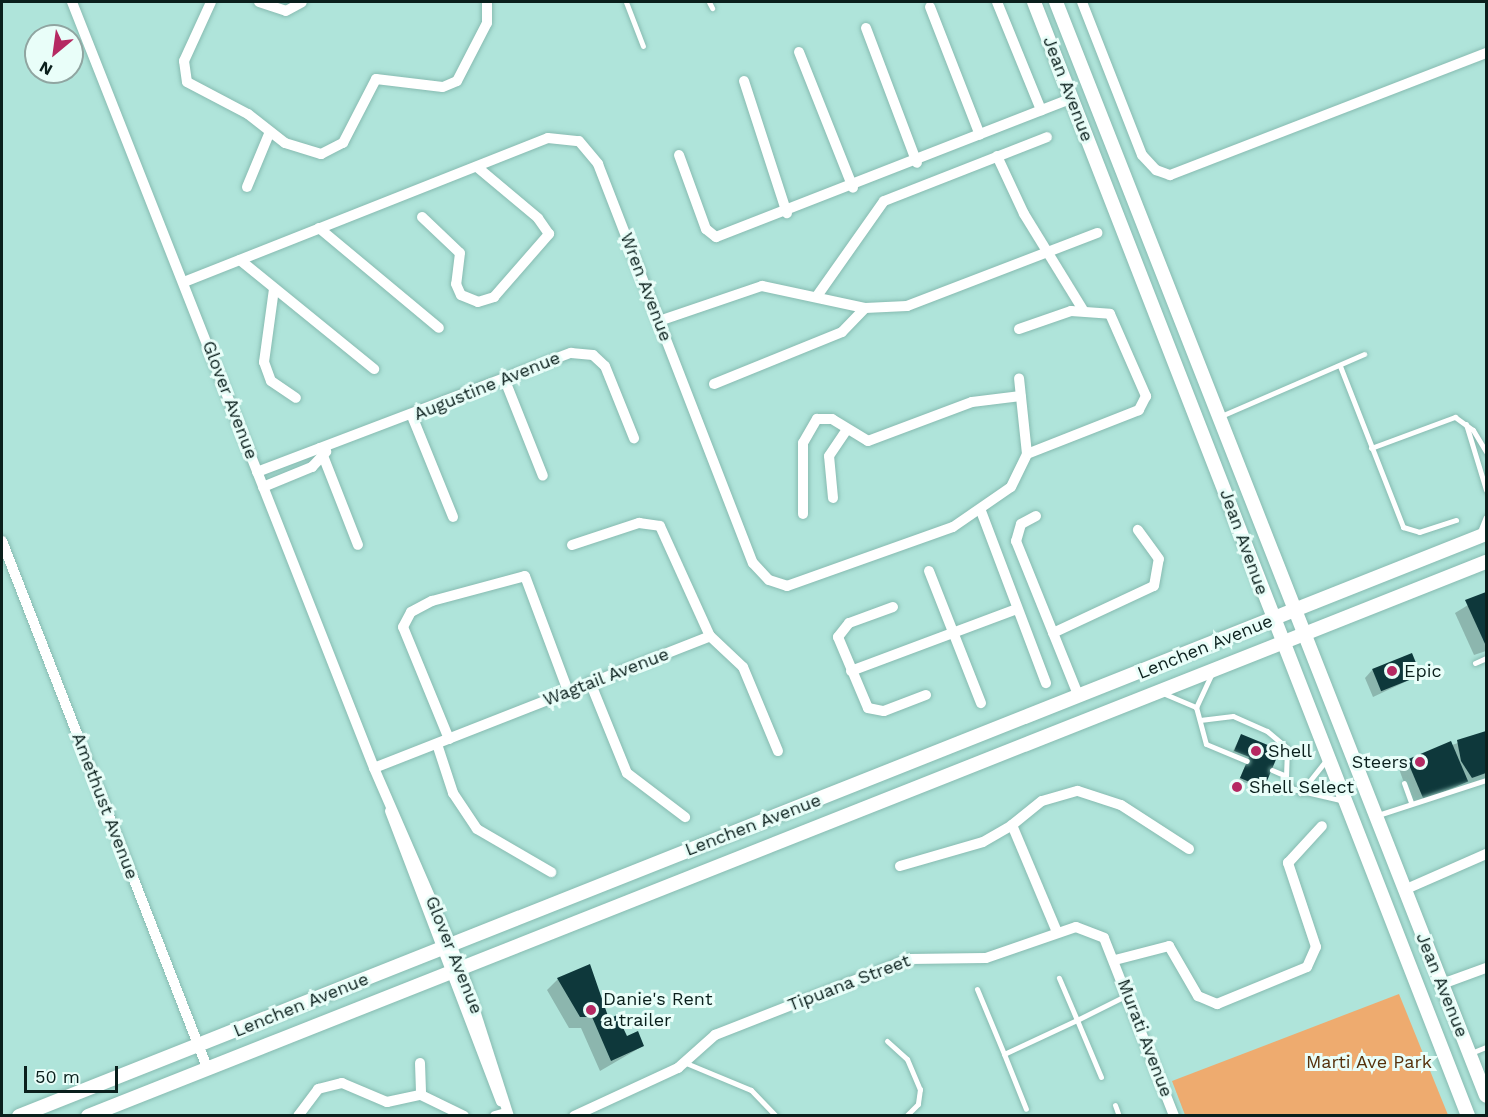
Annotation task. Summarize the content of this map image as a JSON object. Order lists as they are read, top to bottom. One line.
{"streets":{"main road":["Jean Avenue","Lenchen Avenue"],"street":["Wren Avenue","Augustine Avenue","Glover Avenue","Wagtail Avenue","Amethust Avenue","Tipuana Street","Murati Avenue"]},"crossings":[["Jean Avenue","Lenchen Avenue"],["Wren Avenue","Glover Avenue"],["Augustine Avenue","Glover Avenue"],["Glover Avenue","Lenchen Avenue"],["Glover Avenue","Wagtail Avenue"],["Lenchen Avenue","Amethust Avenue"],["Tipuana Street","Murati Avenue"]],"parks":["Marti Ave Park"],"places":["Epic","Shell","Steers","Shell Select","Danie's Rent a trailer"],"scale_bar":"50 m","north":"bottom left"}
